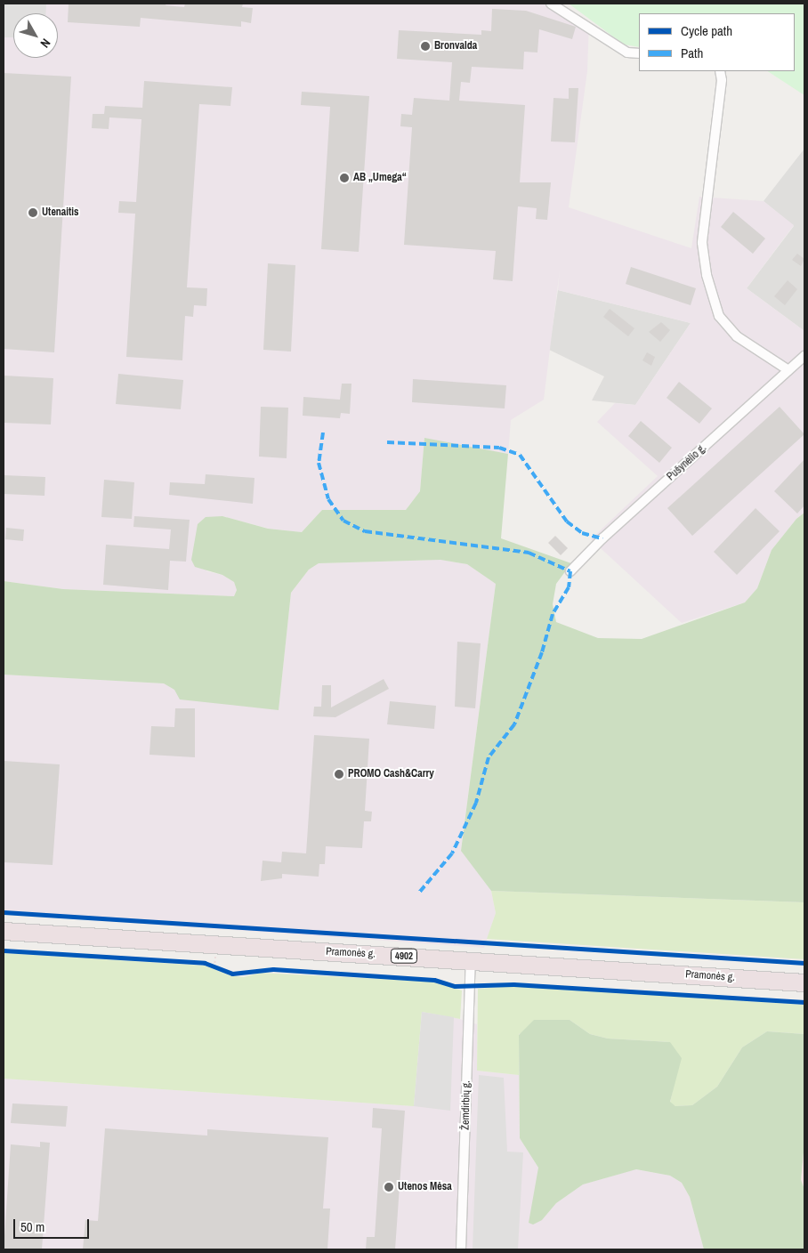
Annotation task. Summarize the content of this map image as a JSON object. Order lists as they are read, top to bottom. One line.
{"streets":{"highway":["Pramonės g.","4902"],"street":["Pušynėlio g.","Žemdirbių g."]},"crossings":[["Pramonės g.","Žemdirbių g."]],"places":["Bronvalda","AB „Umega“","Utenaitis","PROMO Cash&Carry","Utenos Mėsa"],"legend":["Cycle path","Path"],"scale_bar":"50 m","north":"bottom right"}
